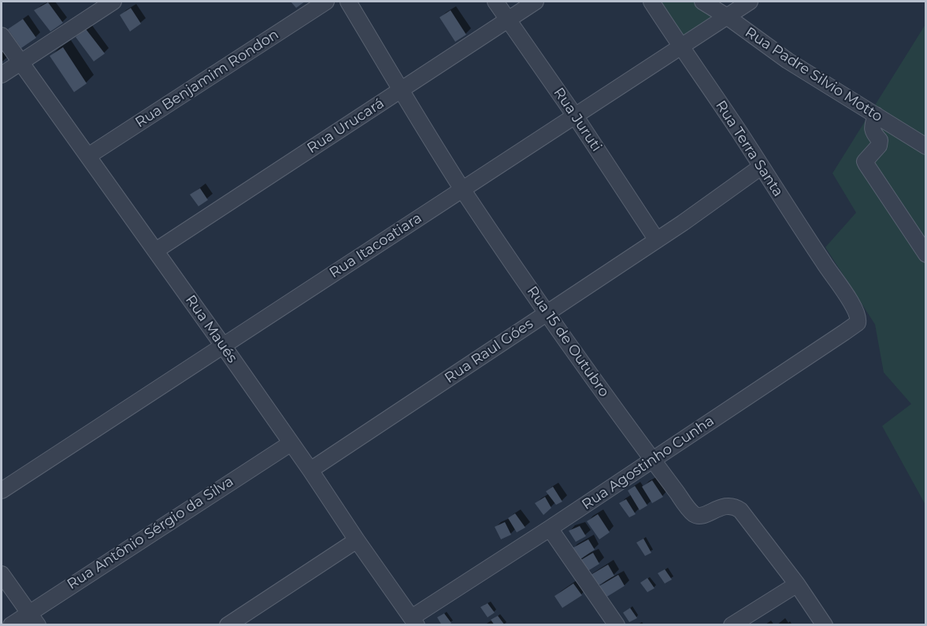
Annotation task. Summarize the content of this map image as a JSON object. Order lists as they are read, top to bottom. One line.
{"streets":{"street":["Rua Padre Silvio Motto","Rua Benjamim Rondon","Rua Juruti","Rua Urucará","Rua Terra Santa","Rua Itacoatiara","Rua Maués","Rua 15 de Outubro","Rua Raul Góes","Rua Agostinho Cunha","Rua Antônio Sérgio da Silva"]},"crossings":[["Rua Padre Silvio Motto","Rua Itacoatiara"],["Rua Benjamim Rondon","Rua Maués"],["Rua Juruti","Rua Urucará"],["Rua Juruti","Rua Itacoatiara"],["Rua Juruti","Rua Raul Góes"],["Rua Urucará","Rua Maués"],["Rua Urucará","Rua 15 de Outubro"],["Rua Terra Santa","Rua Itacoatiara"],["Rua Terra Santa","Rua Raul Góes"],["Rua Terra Santa","Rua Agostinho Cunha"],["Rua Itacoatiara","Rua Maués"],["Rua Itacoatiara","Rua 15 de Outubro"],["Rua Maués","Rua Raul Góes"],["Rua Maués","Rua Agostinho Cunha"],["Rua Maués","Rua Antônio Sérgio da Silva"],["Rua 15 de Outubro","Rua Raul Góes"],["Rua 15 de Outubro","Rua Agostinho Cunha"]]}
